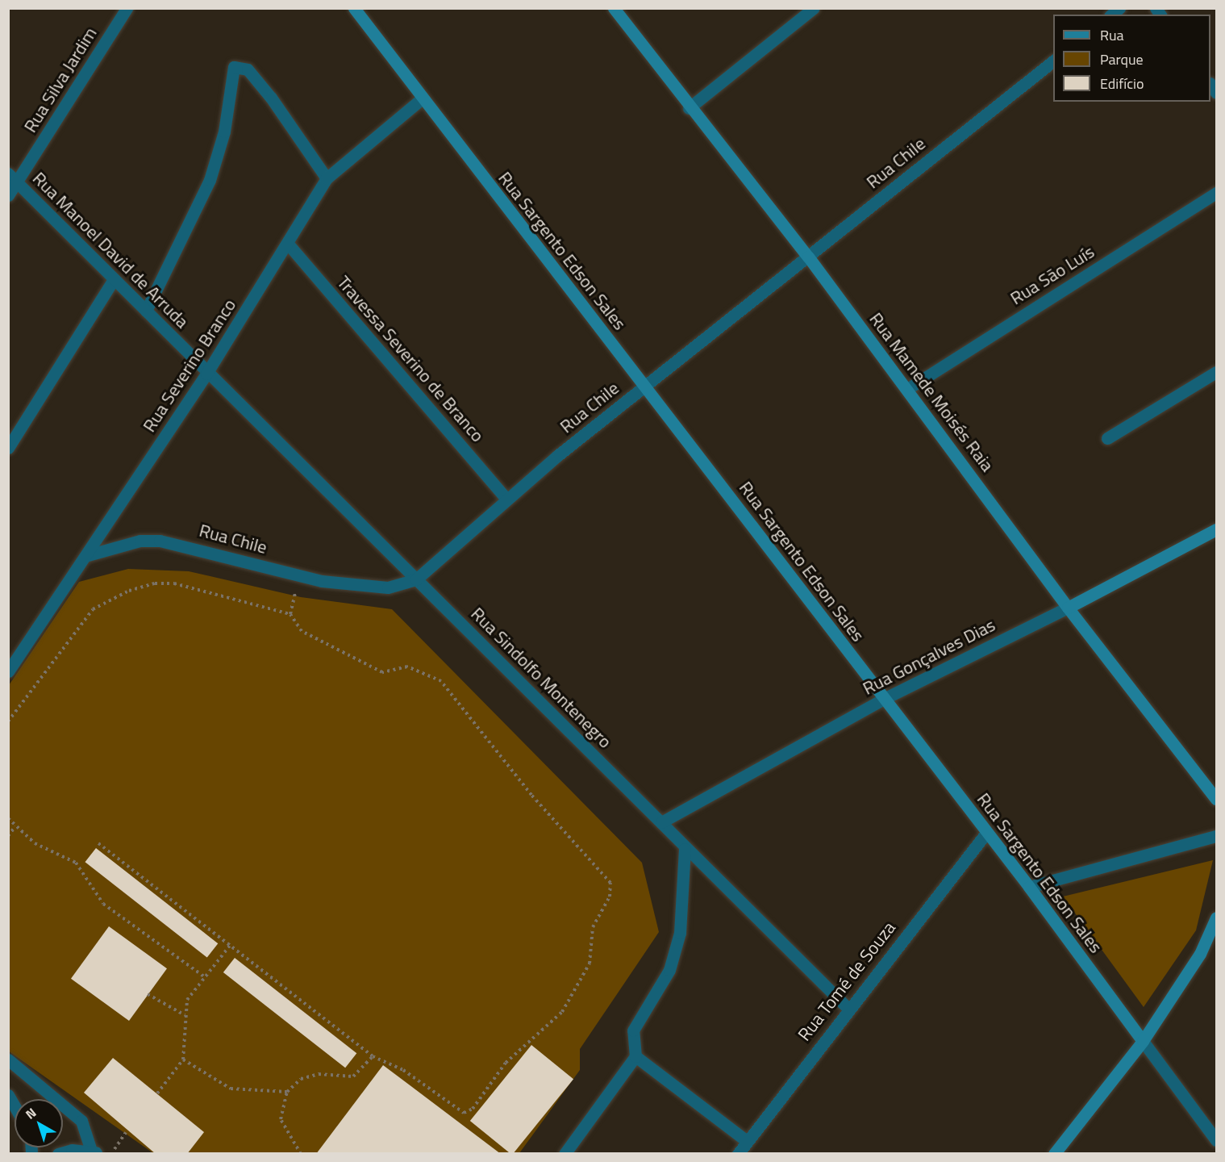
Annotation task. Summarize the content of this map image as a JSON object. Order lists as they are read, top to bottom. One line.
{"streets":{"main road":["Rua Sargento Edson Sales","Rua Mamede Moisés Raia","Rua Gonçalves Dias"],"street":["Rua Silva Jardim","Rua Chile","Rua Manoel David de Arruda","Rua São Luís","Travessa Severino de Branco","Rua Severino Branco","Rua Sindolfo Montenegro","Rua Tomé de Souza"]},"crossings":[["Rua Silva Jardim","Rua Manoel David de Arruda"],["Rua Chile","Rua Sargento Edson Sales"],["Rua Chile","Travessa Severino de Branco"],["Rua Chile","Rua Severino Branco"],["Rua Chile","Rua Mamede Moisés Raia"],["Rua Chile","Rua Sindolfo Montenegro"],["Rua Manoel David de Arruda","Rua Severino Branco"],["Rua Manoel David de Arruda","Rua Sindolfo Montenegro"],["Rua Sargento Edson Sales","Rua Severino Branco"],["Rua Sargento Edson Sales","Rua Gonçalves Dias"],["Rua Sargento Edson Sales","Rua Tomé de Souza"],["Rua São Luís","Rua Mamede Moisés Raia"],["Travessa Severino de Branco","Rua Severino Branco"],["Rua Severino Branco","Rua Sindolfo Montenegro"],["Rua Mamede Moisés Raia","Rua Gonçalves Dias"],["Rua Gonçalves Dias","Rua Sindolfo Montenegro"],["Rua Sindolfo Montenegro","Rua Tomé de Souza"]],"legend":["Rua","Parque","Edifício"],"north":"top left"}
